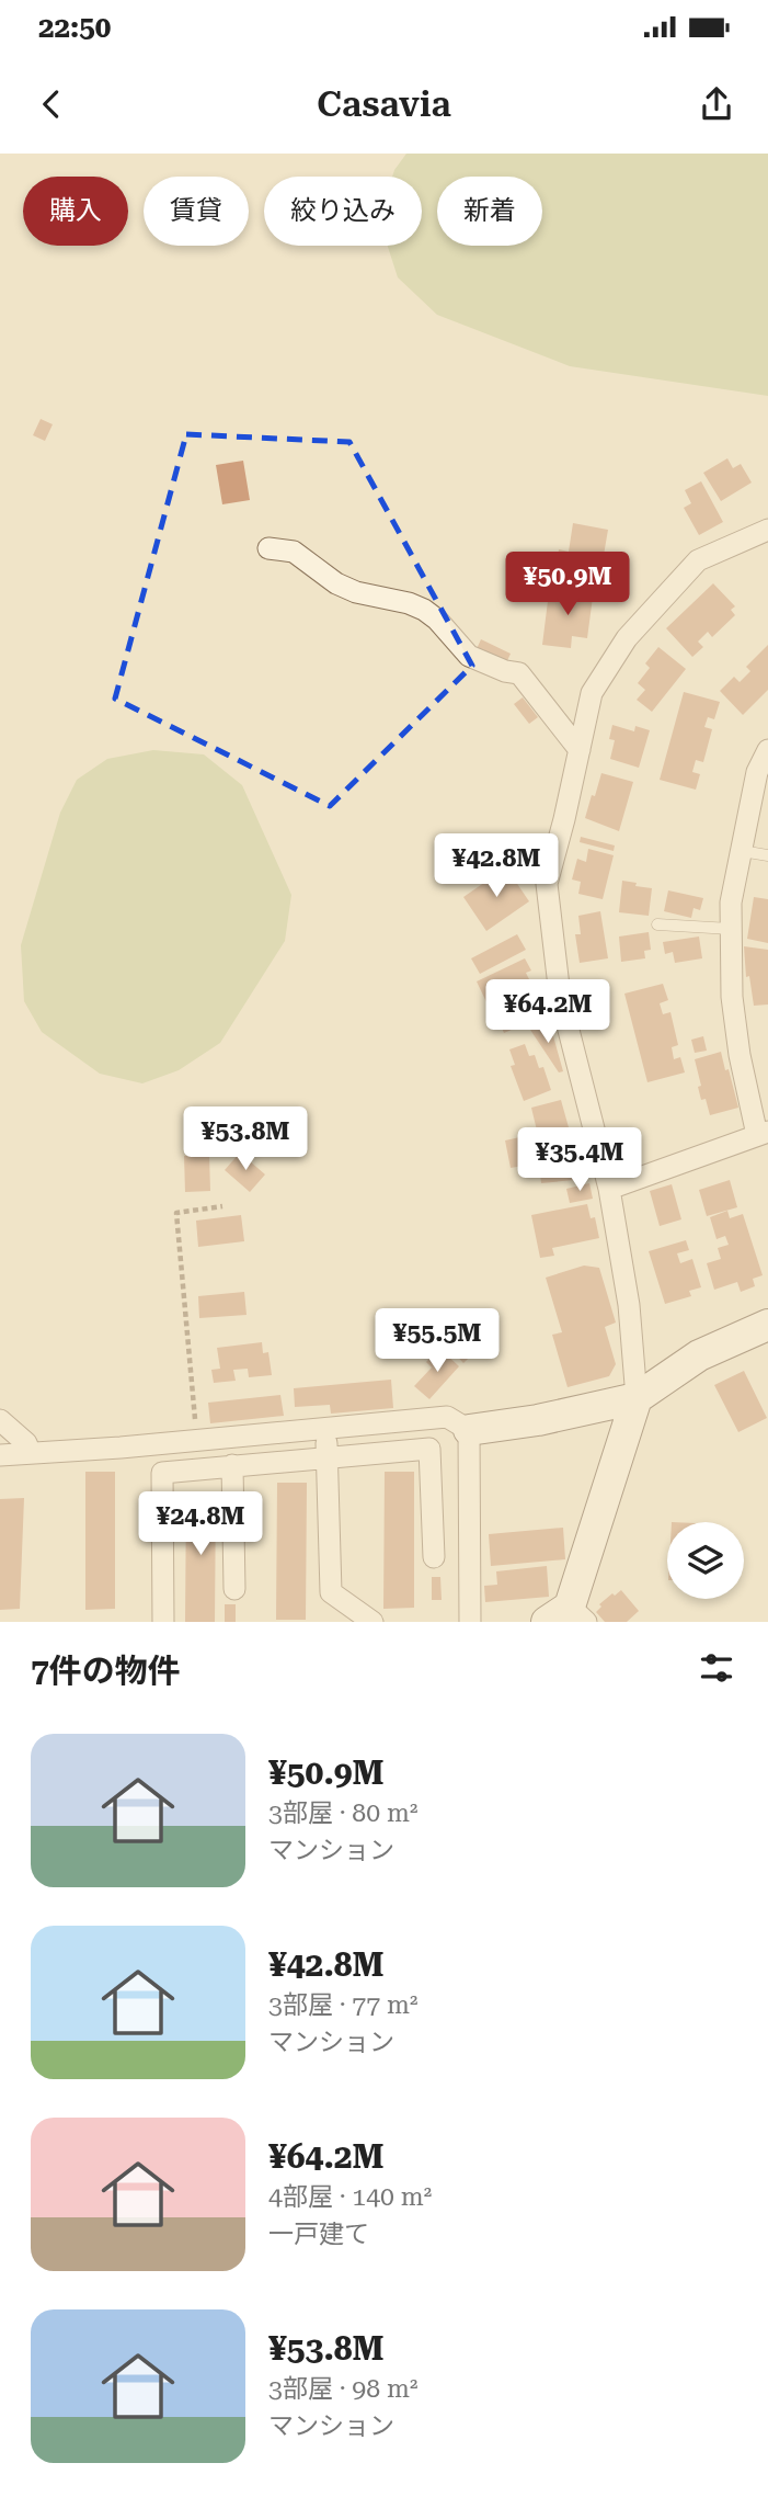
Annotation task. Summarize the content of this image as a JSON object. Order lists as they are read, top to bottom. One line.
{"page":{"status":"22:50","header":"Casavia","chip":["購入","賃貸","絞り込み","新着"],"price":["¥50.9M","¥42.8M","¥64.2M","¥53.8M","¥35.4M","¥55.5M","¥24.8M"],"heading":"7件の物件","list":[{"name":"¥50.9M","note":"3部屋 · 80 m² · マンション"},{"name":"¥42.8M","note":"3部屋 · 77 m² · マンション"},{"name":"¥64.2M","note":"4部屋 · 140 m² · 一戸建て"},{"name":"¥53.8M","note":"3部屋 · 98 m² · マンション"}]}}
